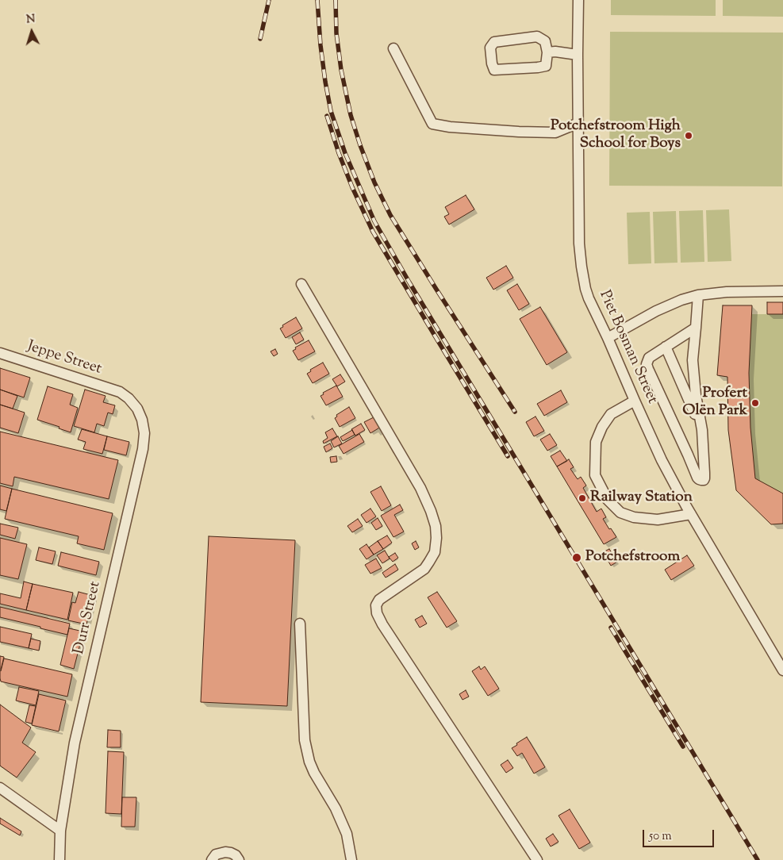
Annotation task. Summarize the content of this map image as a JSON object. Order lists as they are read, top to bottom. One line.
{"streets":{"street":["Piet Bosman Street","Jeppe Street","Durr Street"]},"crossings":[["Jeppe Street","Durr Street"]],"places":["Potchefstroom High School for Boys","Profert Olën Park","Railway Station","Potchefstroom"],"scale_bar":"50 m","north":"top"}
